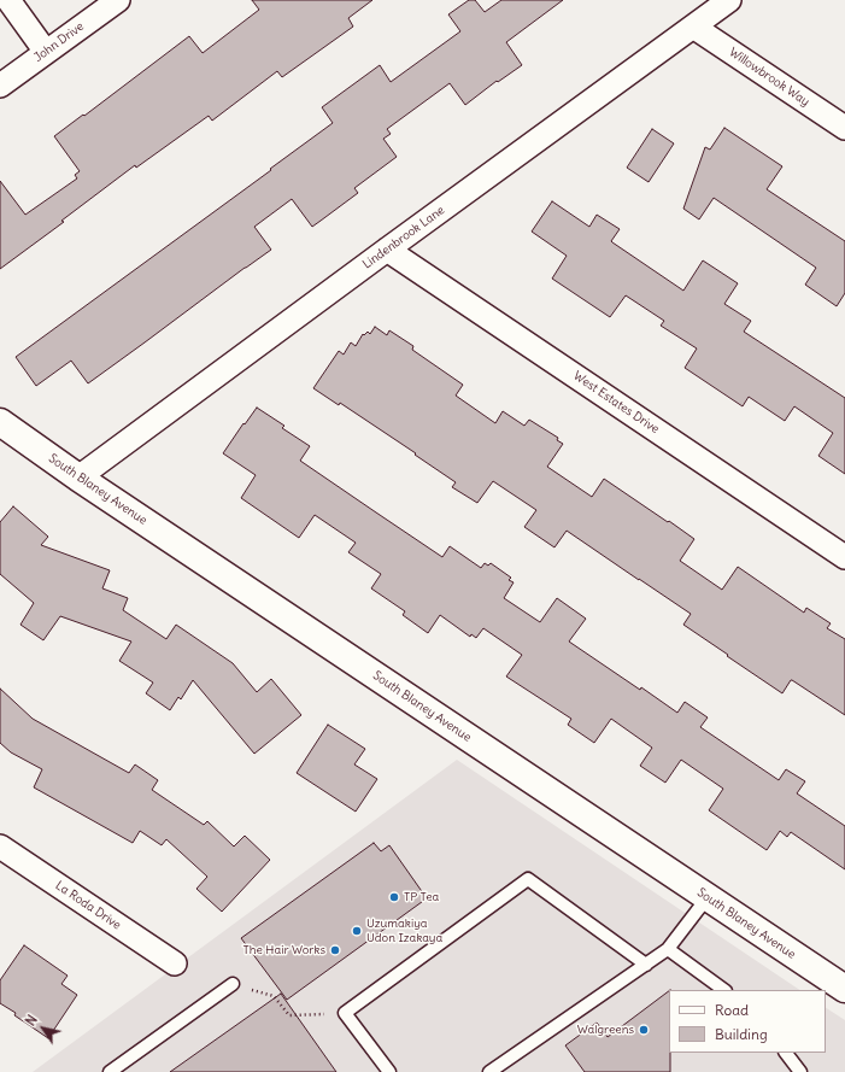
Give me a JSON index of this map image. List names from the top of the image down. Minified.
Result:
{"streets":{"street":["John Drive","Willowbrook Way","Lindenbrook Lane","West Estates Drive","South Blaney Avenue","La Roda Drive"]},"crossings":[["Willowbrook Way","Lindenbrook Lane"],["Lindenbrook Lane","West Estates Drive"],["Lindenbrook Lane","South Blaney Avenue"]],"places":["TP Tea","Uzumakiya Udon Izakaya","The Hair Works","Walgreens"],"legend":["Road","Building"],"north":"top left"}
